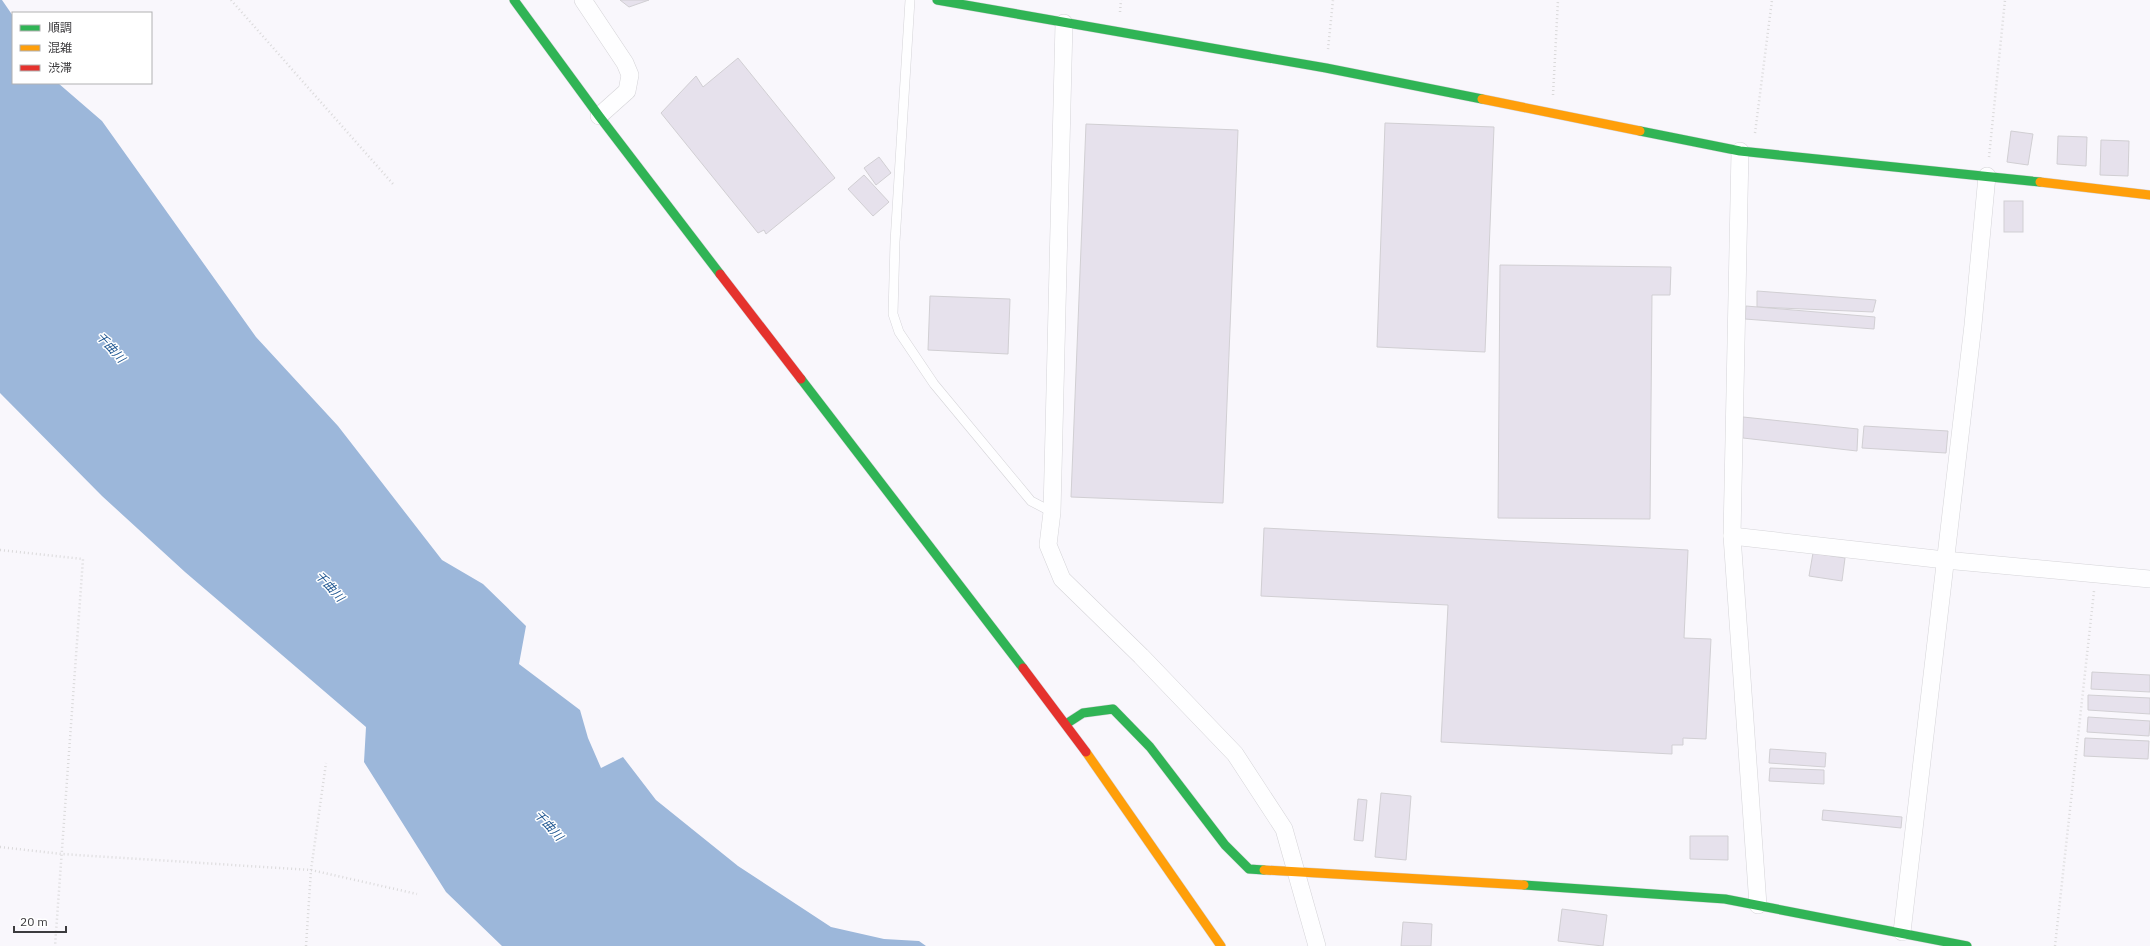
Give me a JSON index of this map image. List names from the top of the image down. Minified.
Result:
{"water":["千曲川"],"legend":["順調","混雑","渋滞"],"scale_bar":"20 m"}
